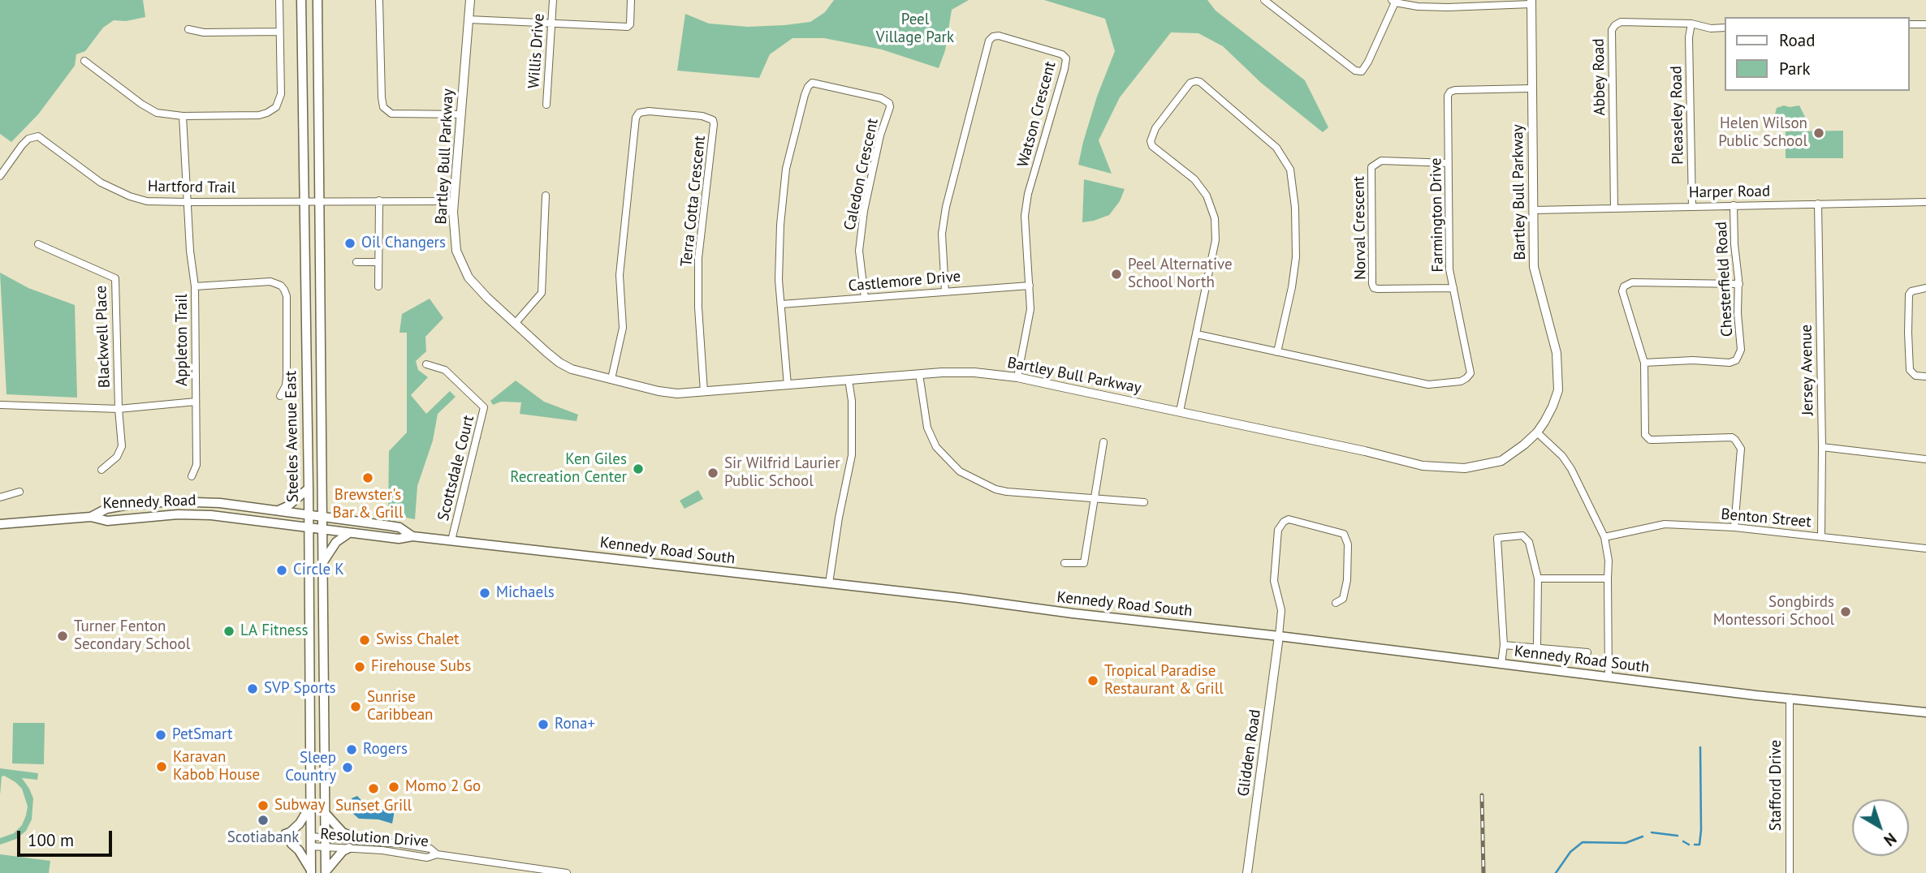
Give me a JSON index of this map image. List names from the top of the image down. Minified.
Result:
{"streets":{"main road":["Steeles Avenue East","Kennedy Road","Kennedy Road South"],"street":["Willis Drive","Abbey Road","Watson Crescent","Pleaseley Road","Bartley Bull Parkway","Caledon Crescent","Hartford Trail","Harper Road","Terra Cotta Crescent","Farmington Drive","Norval Crescent","Chesterfield Road","Castlemore Drive","Blackwell Place","Appleton Trail","Jersey Avenue","Scottsdale Court","Benton Street","Glidden Road","Stafford Drive","Resolution Drive"]},"crossings":[["Abbey Road","Pleaseley Road"],["Abbey Road","Harper Road"],["Watson Crescent","Bartley Bull Parkway"],["Watson Crescent","Castlemore Drive"],["Pleaseley Road","Harper Road"],["Bartley Bull Parkway","Caledon Crescent"],["Bartley Bull Parkway","Hartford Trail"],["Bartley Bull Parkway","Harper Road"],["Bartley Bull Parkway","Terra Cotta Crescent"],["Bartley Bull Parkway","Farmington Drive"],["Caledon Crescent","Castlemore Drive"],["Hartford Trail","Appleton Trail"],["Hartford Trail","Steeles Avenue East"],["Harper Road","Chesterfield Road"],["Harper Road","Jersey Avenue"],["Farmington Drive","Norval Crescent"],["Jersey Avenue","Benton Street"],["Steeles Avenue East","Kennedy Road"],["Steeles Avenue East","Kennedy Road South"],["Steeles Avenue East","Resolution Drive"],["Scottsdale Court","Kennedy Road South"],["Kennedy Road","Kennedy Road South"],["Kennedy Road South","Glidden Road"],["Kennedy Road South","Stafford Drive"]],"parks":["Peel Village Park"],"places":["Helen Wilson Public School","Oil Changers","Peel Alternative School North","Ken Giles Recreation Center","Sir Wilfrid Laurier Public School","Brewster's Bar & Grill","Circle K","Michaels","Songbirds Montessori School","LA Fitness","Turner Fenton Secondary School","Swiss Chalet","Firehouse Subs","Tropical Paradise Restaurant & Grill","SVP Sports","Sunrise Caribbean","Rona+","PetSmart","Rogers","Karavan Kabob House","Sleep Country","Momo 2 Go","Sunset Grill","Subway","Scotiabank"],"legend":["Road","Park"],"scale_bar":"100 m","north":"bottom right"}
